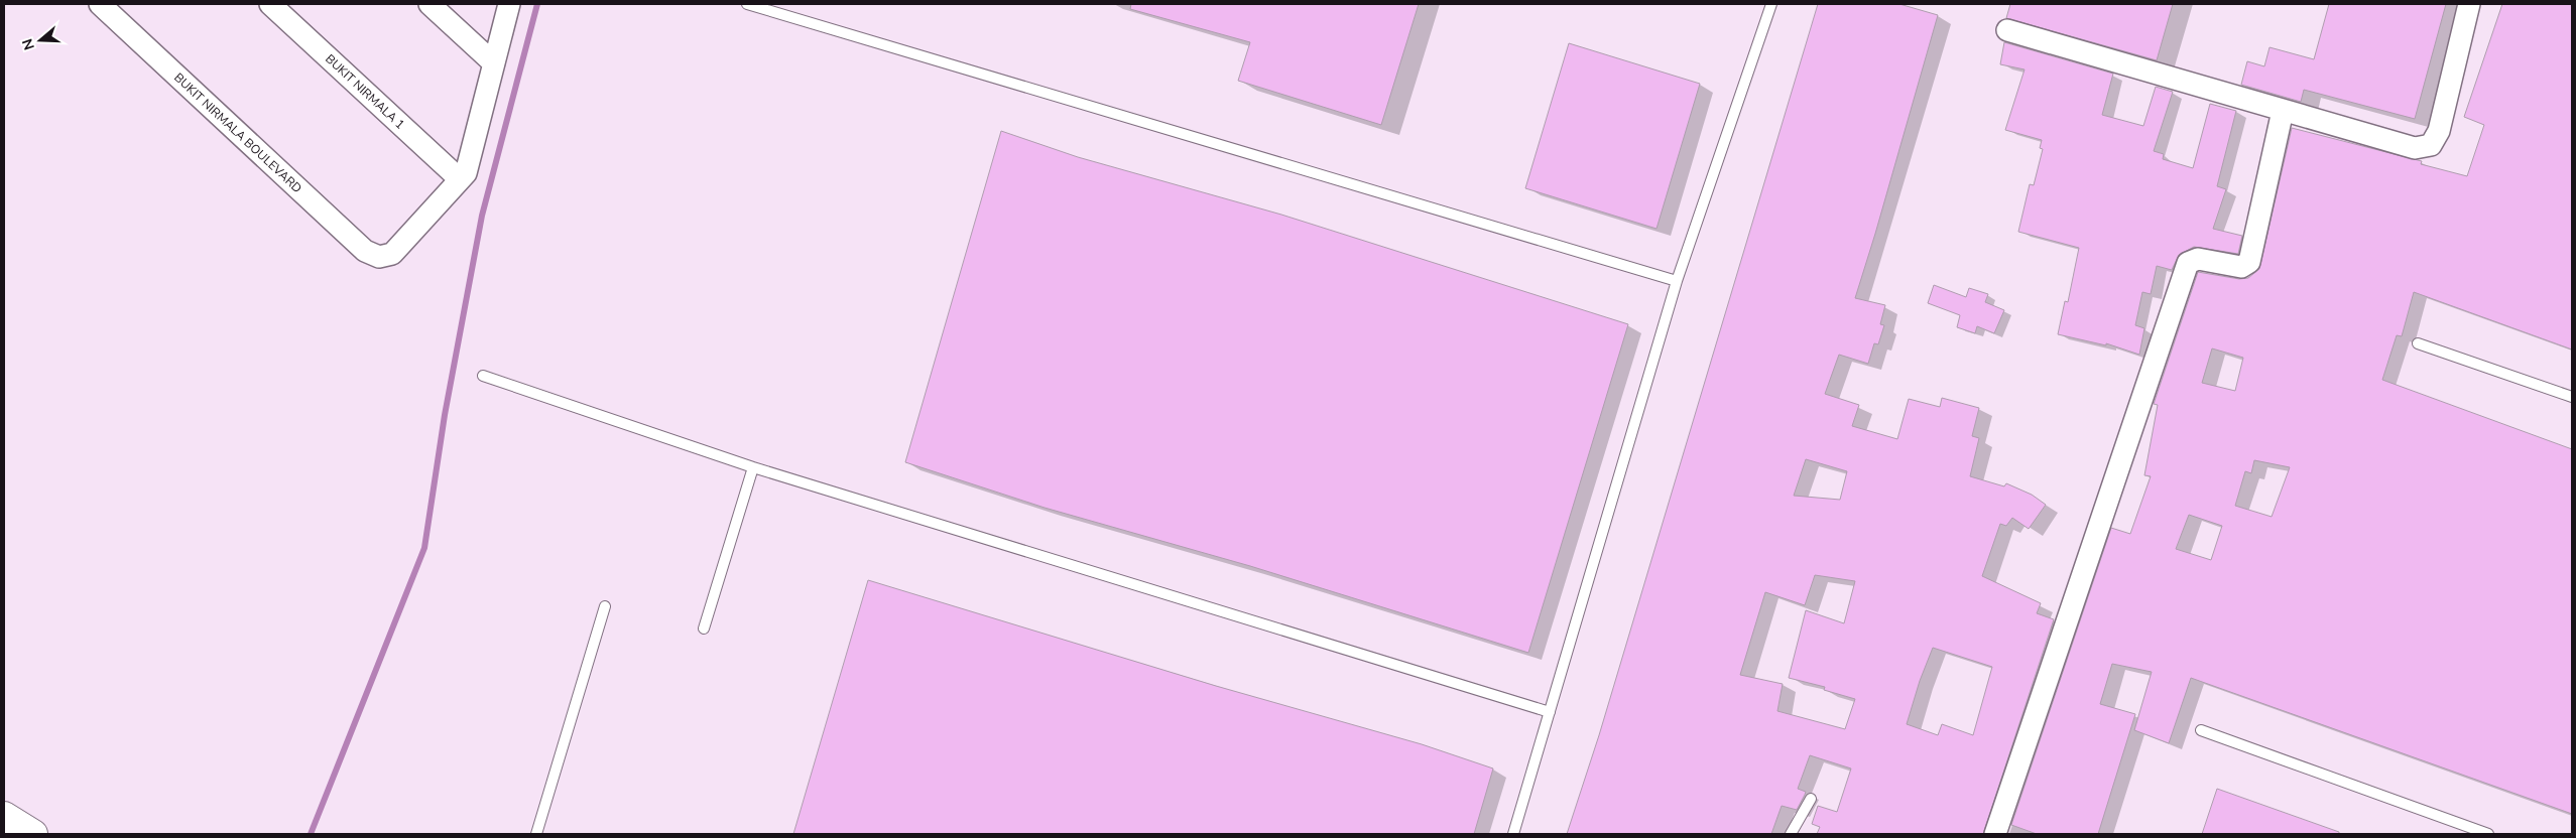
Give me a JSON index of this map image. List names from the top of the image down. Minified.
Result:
{"streets":{"street":["BUKIT NIRMALA 1","BUKIT NIRMALA BOULEVARD"]},"crossings":[["BUKIT NIRMALA 1","BUKIT NIRMALA BOULEVARD"]],"north":"left"}
